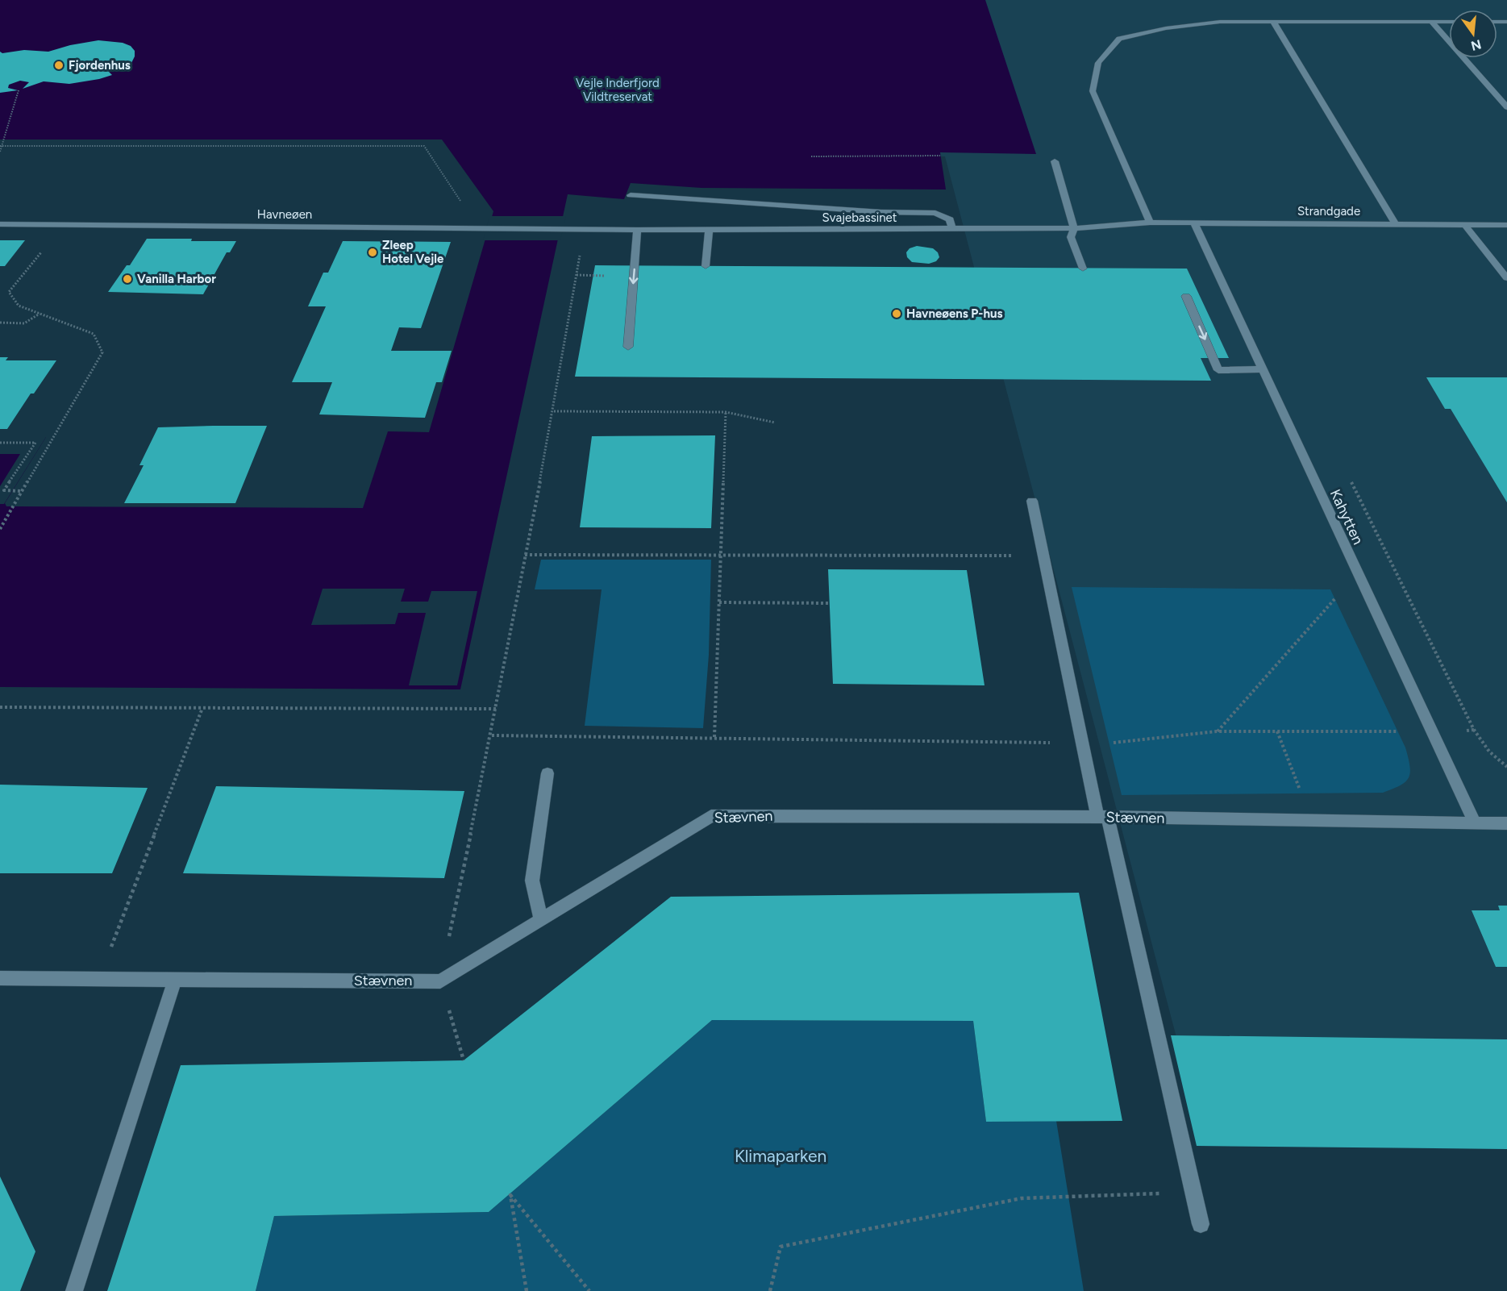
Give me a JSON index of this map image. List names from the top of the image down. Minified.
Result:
{"streets":{"street":["Strandgade","Havneøen","Svajebassinet","Kahytten","Stævnen"]},"crossings":[["Strandgade","Svajebassinet"],["Strandgade","Kahytten"],["Havneøen","Svajebassinet"],["Kahytten","Stævnen"]],"parks":["Vejle Inderfjord Vildtreservat","Klimaparken"],"places":["Fjordenhus","Zleep Hotel Vejle","Vanilla Harbor","Havneøens P-hus"],"north":"bottom"}
